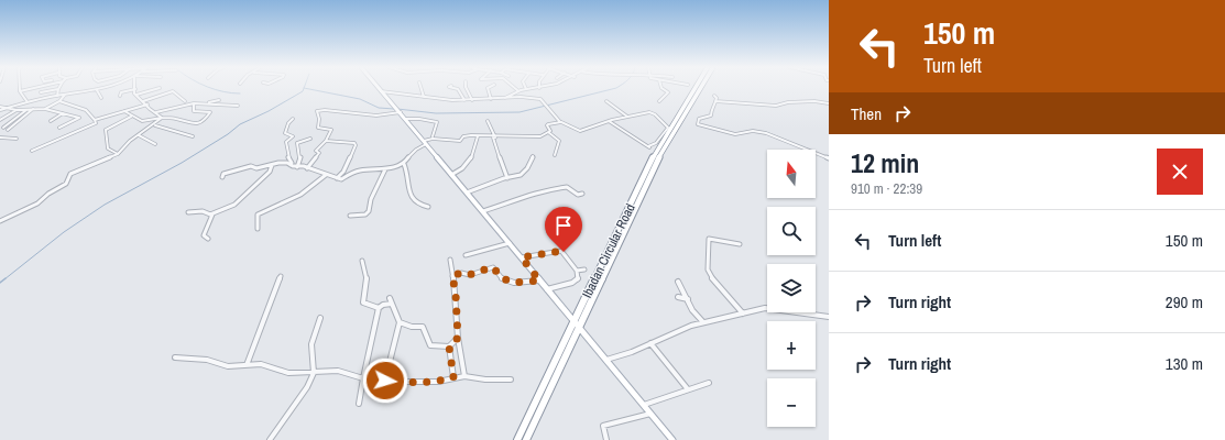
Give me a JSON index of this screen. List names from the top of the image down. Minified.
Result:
{"streets":{"highway":["Ibadan Circular Road"]},"north":"top","page":{"turn":["150 m","Turn left"],"then":"Then","heading":["12 min","910 m · 22:39"],"map_buttons":["+","−"],"list":[{"name":"Turn left","value":"150 m"},{"name":"Turn right","value":"290 m"},{"name":"Turn right","value":"130 m"}]}}
